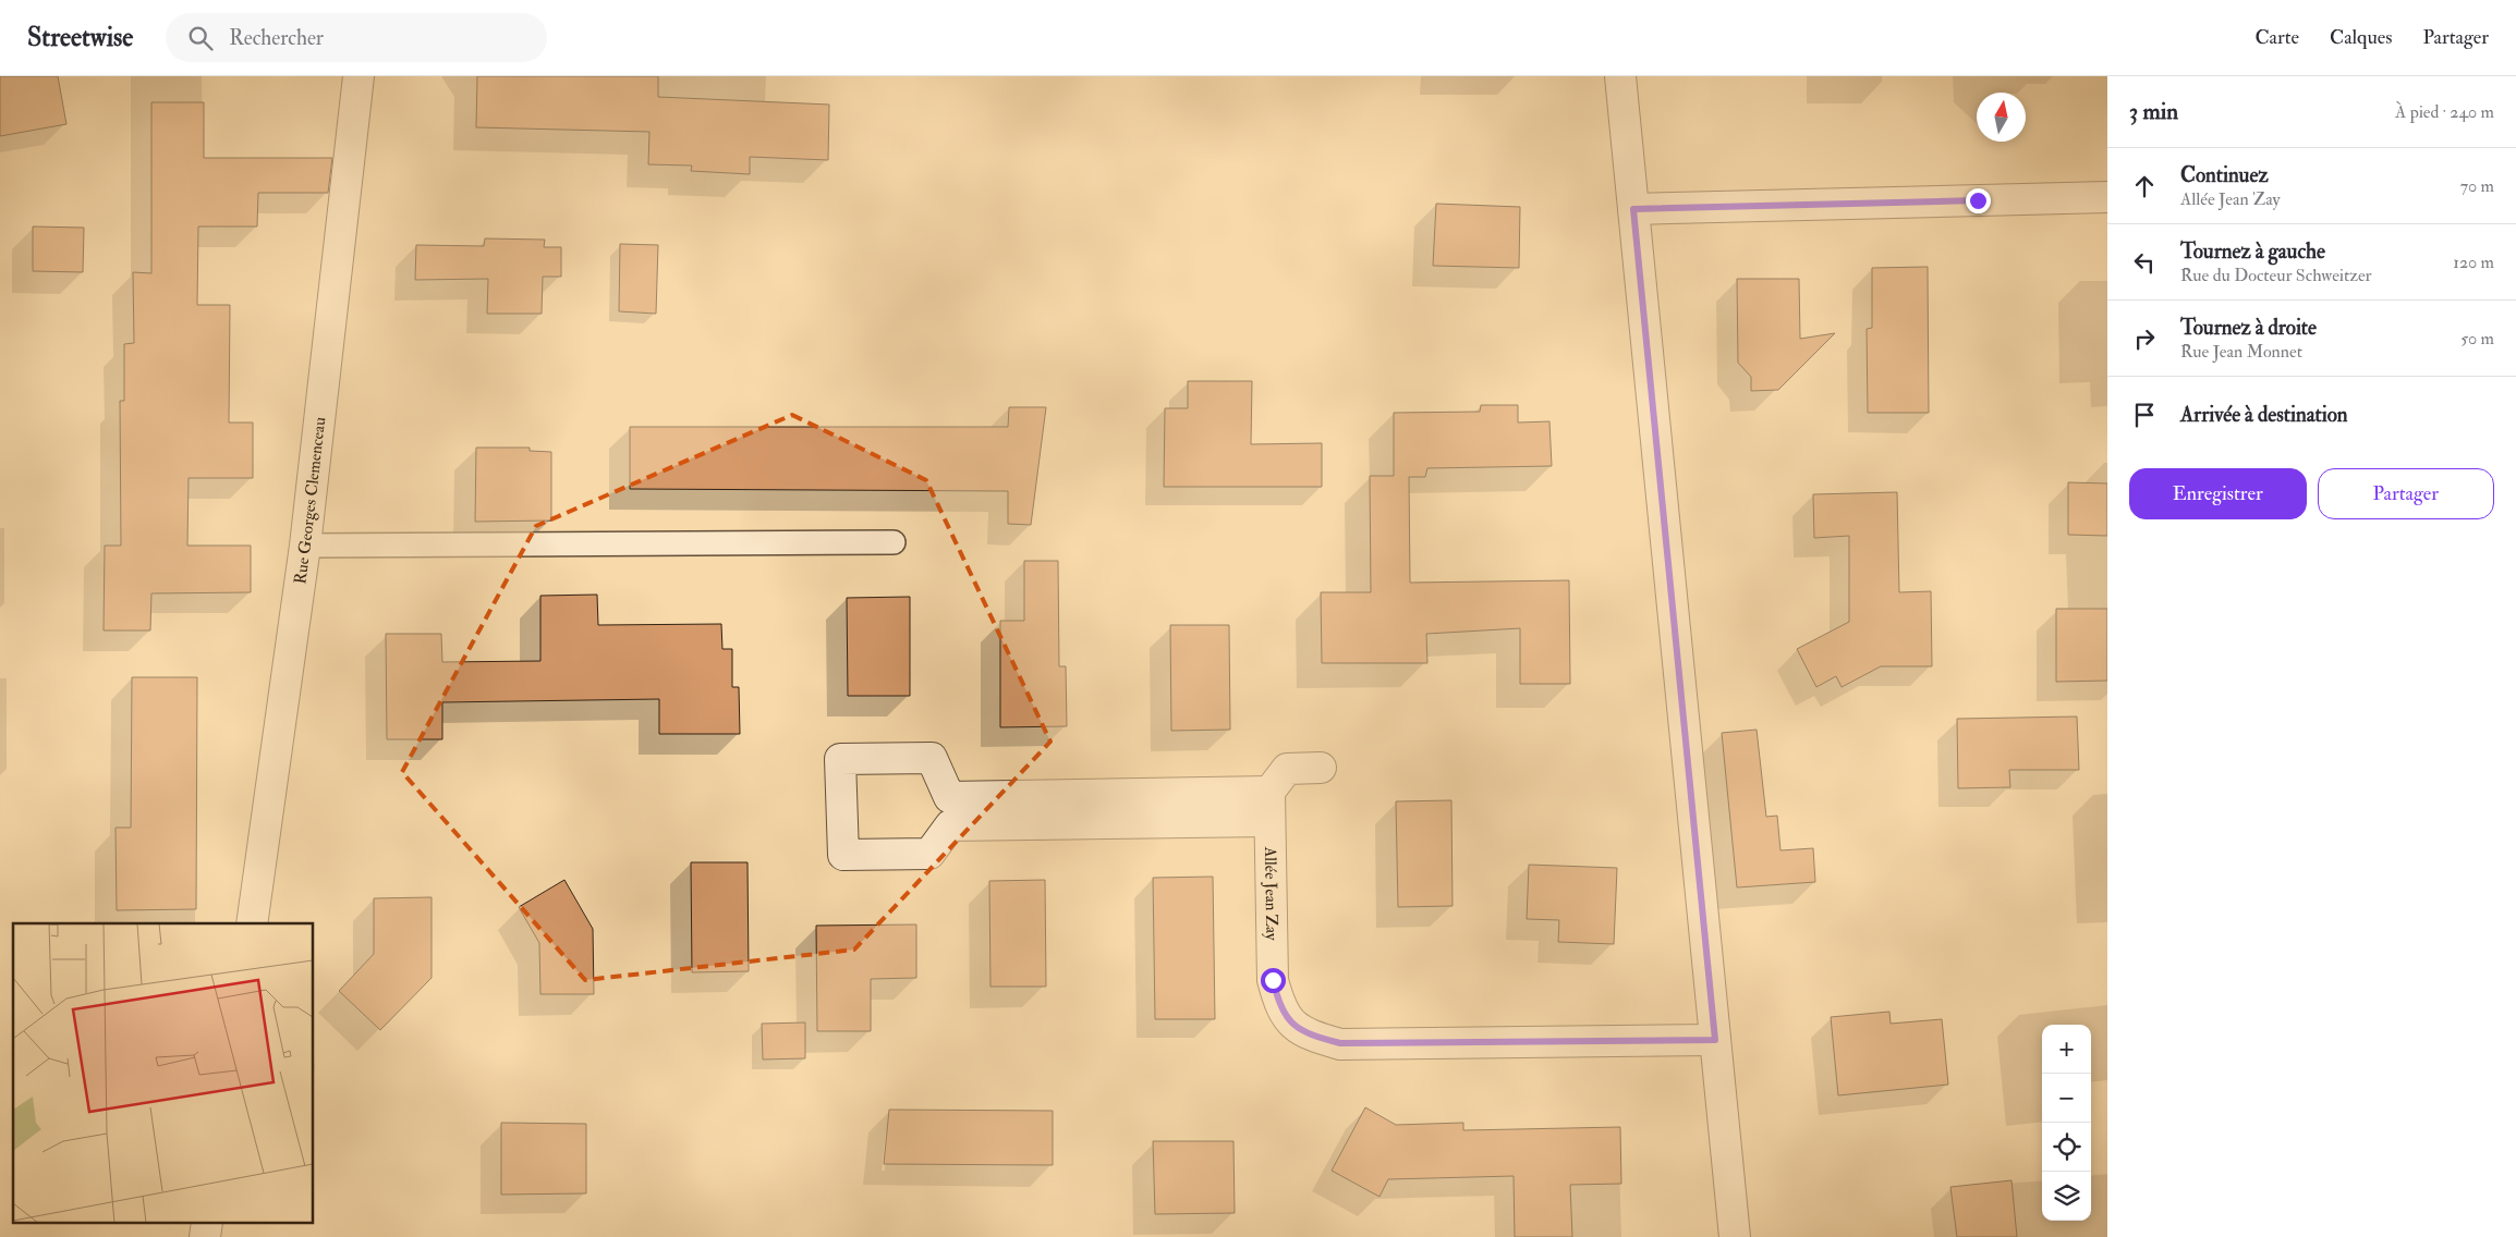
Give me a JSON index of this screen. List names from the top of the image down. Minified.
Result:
{"streets":{"street":["Rue Georges Clemenceau","Allée Jean Zay"]},"north":"top","page":{"header":"Streetwise","search":"Rechercher","nav":["Carte","Calques","Partager"],"heading":["3 min","À pied · 240 m"],"list":[["Continuez","Allée Jean Zay","70 m"],["Tournez à gauche","Rue du Docteur Schweitzer","120 m"],["Tournez à droite","Rue Jean Monnet","50 m"],"Arrivée à destination"],"buttons":["Enregistrer","Partager"],"map_buttons":["+","−"]}}
